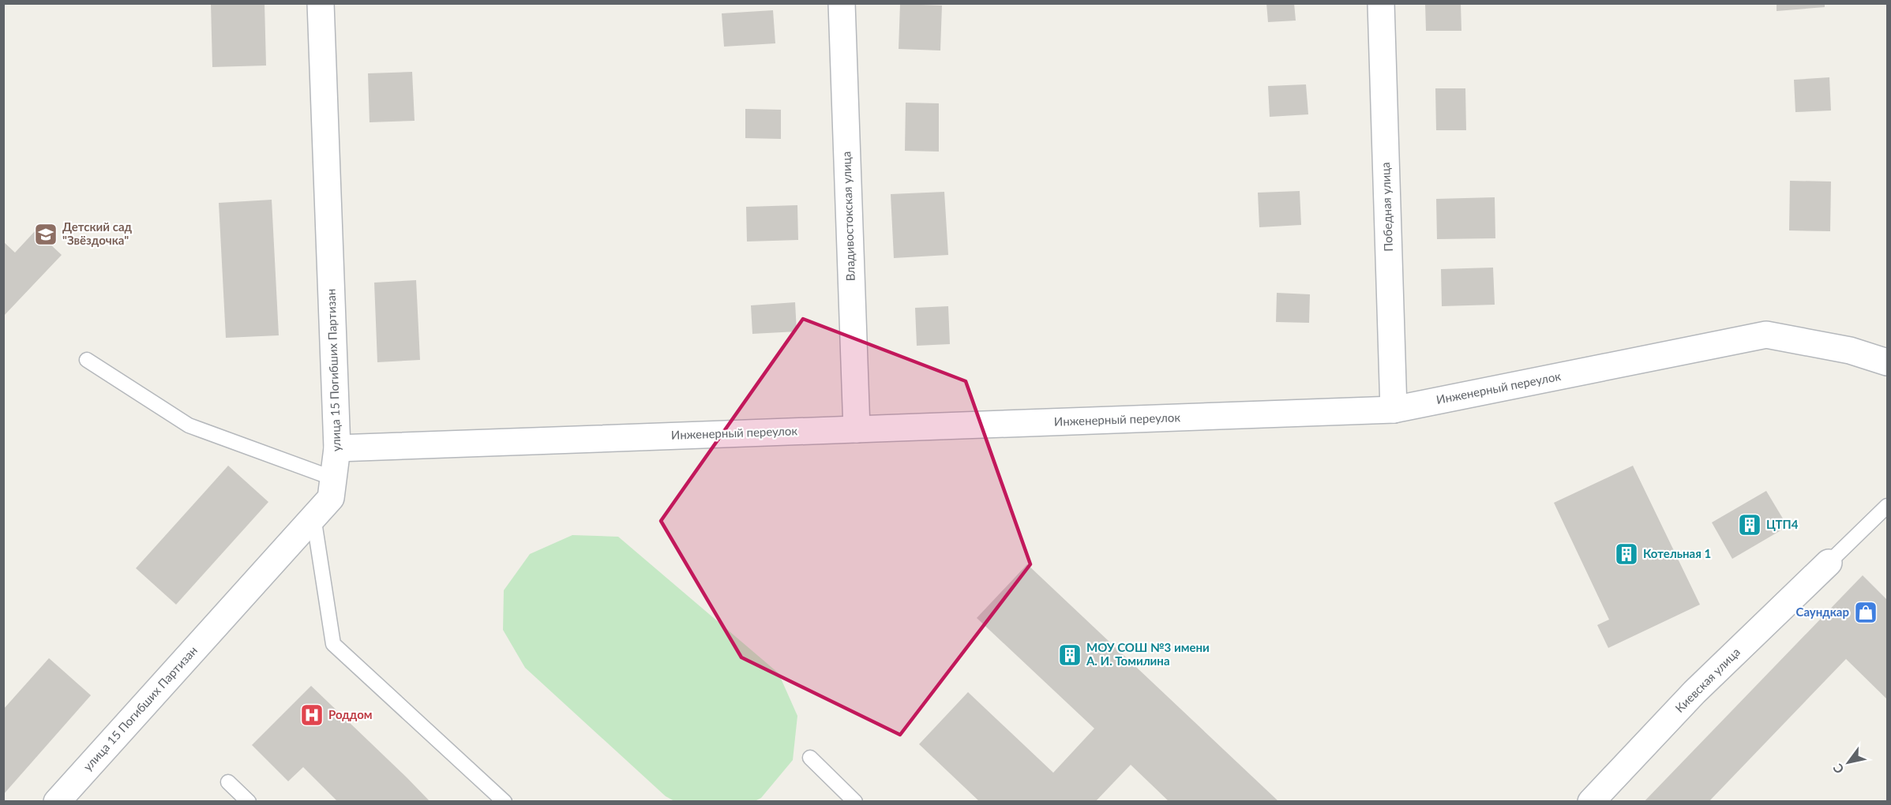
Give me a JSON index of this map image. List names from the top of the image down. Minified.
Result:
{"streets":{"street":["Победная улица","Владивостокская улица","улица 15 Погибших Партизан","Инженерный переулок","Киевская улица"]},"crossings":[["Победная улица","Инженерный переулок"],["Владивостокская улица","Инженерный переулок"],["улица 15 Погибших Партизан","Инженерный переулок"]],"places":{"school or university":["Детский сад \"Звёздочка\""],"building":["ЦТП4","Котельная 1","МОУ СОШ №3 имени А. И. Томилина"],"shop":["Саундкар"],"hospital":["Роддом"]},"north":"bottom left"}
